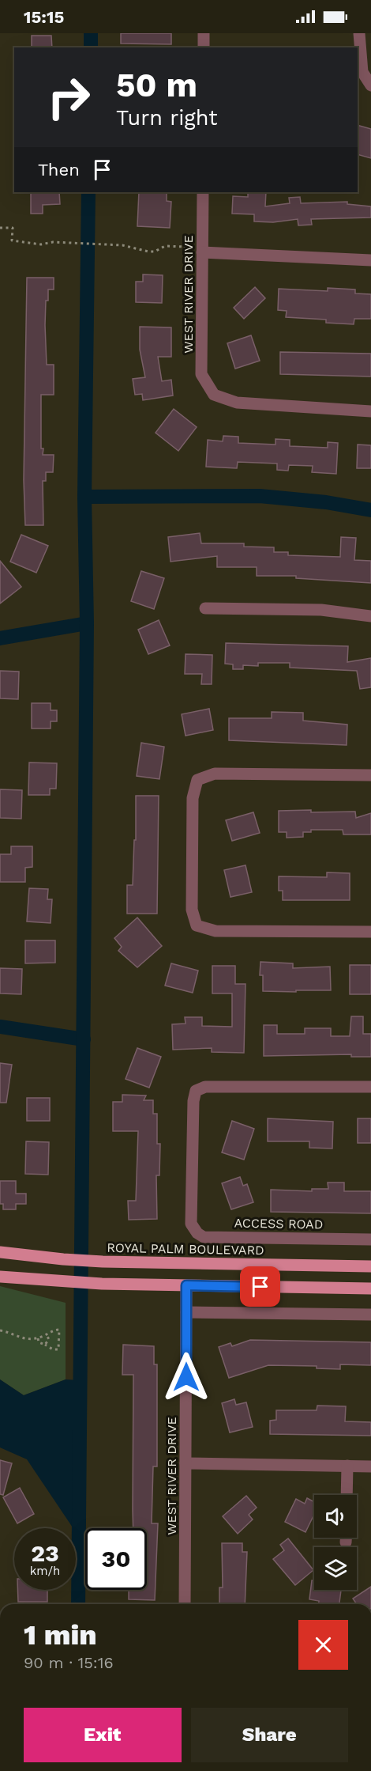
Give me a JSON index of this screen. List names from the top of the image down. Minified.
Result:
{"streets":{"main road":["ROYAL PALM BOULEVARD"],"street":["WEST RIVER DRIVE","ACCESS ROAD"]},"page":{"status":"15:15","turn":["50 m","Turn right"],"then":"Then","speed":"23 km/h","limit":"30","heading":["1 min","90 m · 15:16"],"buttons":["Exit","Share"]}}
